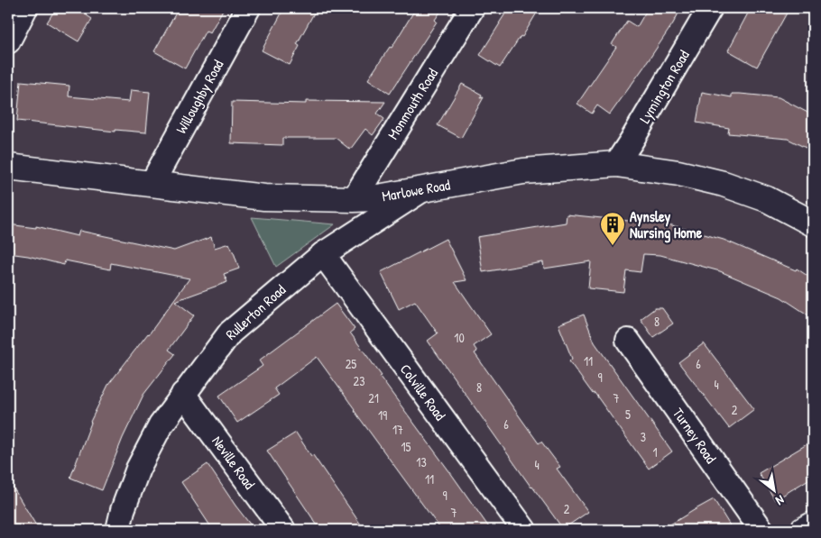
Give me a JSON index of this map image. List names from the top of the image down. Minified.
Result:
{"streets":{"street":["Lymington Road","Willoughby Road","Monmouth Road","Marlowe Road","Rullerton Road","Colville Road","Turney Road","Neville Road"]},"crossings":[["Lymington Road","Marlowe Road"],["Willoughby Road","Marlowe Road"],["Monmouth Road","Marlowe Road"],["Marlowe Road","Rullerton Road"],["Rullerton Road","Colville Road"],["Rullerton Road","Neville Road"]],"places":{"building":["Aynsley Nursing Home"]},"house_numbers":["8","10","11","25","6","9","23","4","8","21","7","2","5","19","6","17","3","15","1","13","4","11","9","2","7"],"north":"bottom right"}
